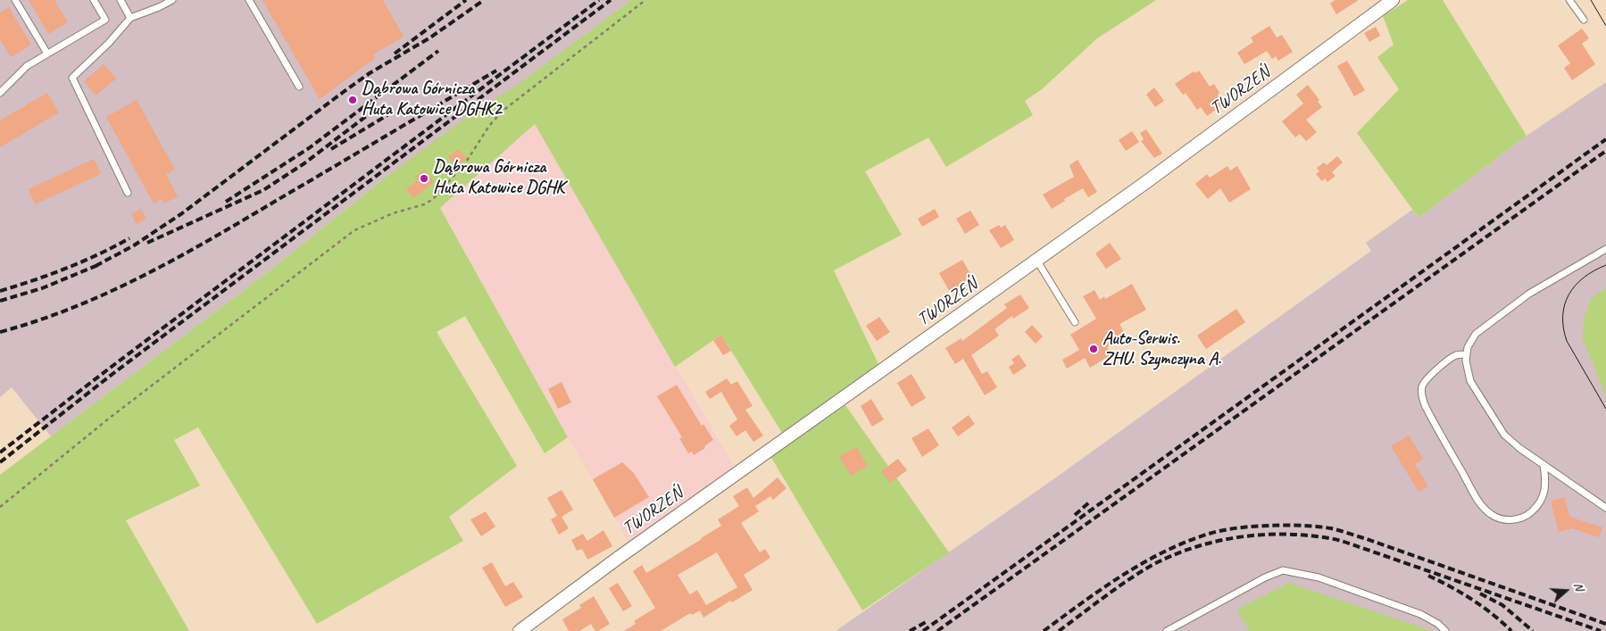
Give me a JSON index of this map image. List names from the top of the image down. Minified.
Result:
{"streets":{"street":["TWORZEŃ"]},"places":["Dąbrowa Górnicza Huta Katowice DGHK2","Dąbrowa Górnicza Huta Katowice DGHK","Auto-Serwis. ZHU. Szymczyna A."],"north":"right"}
